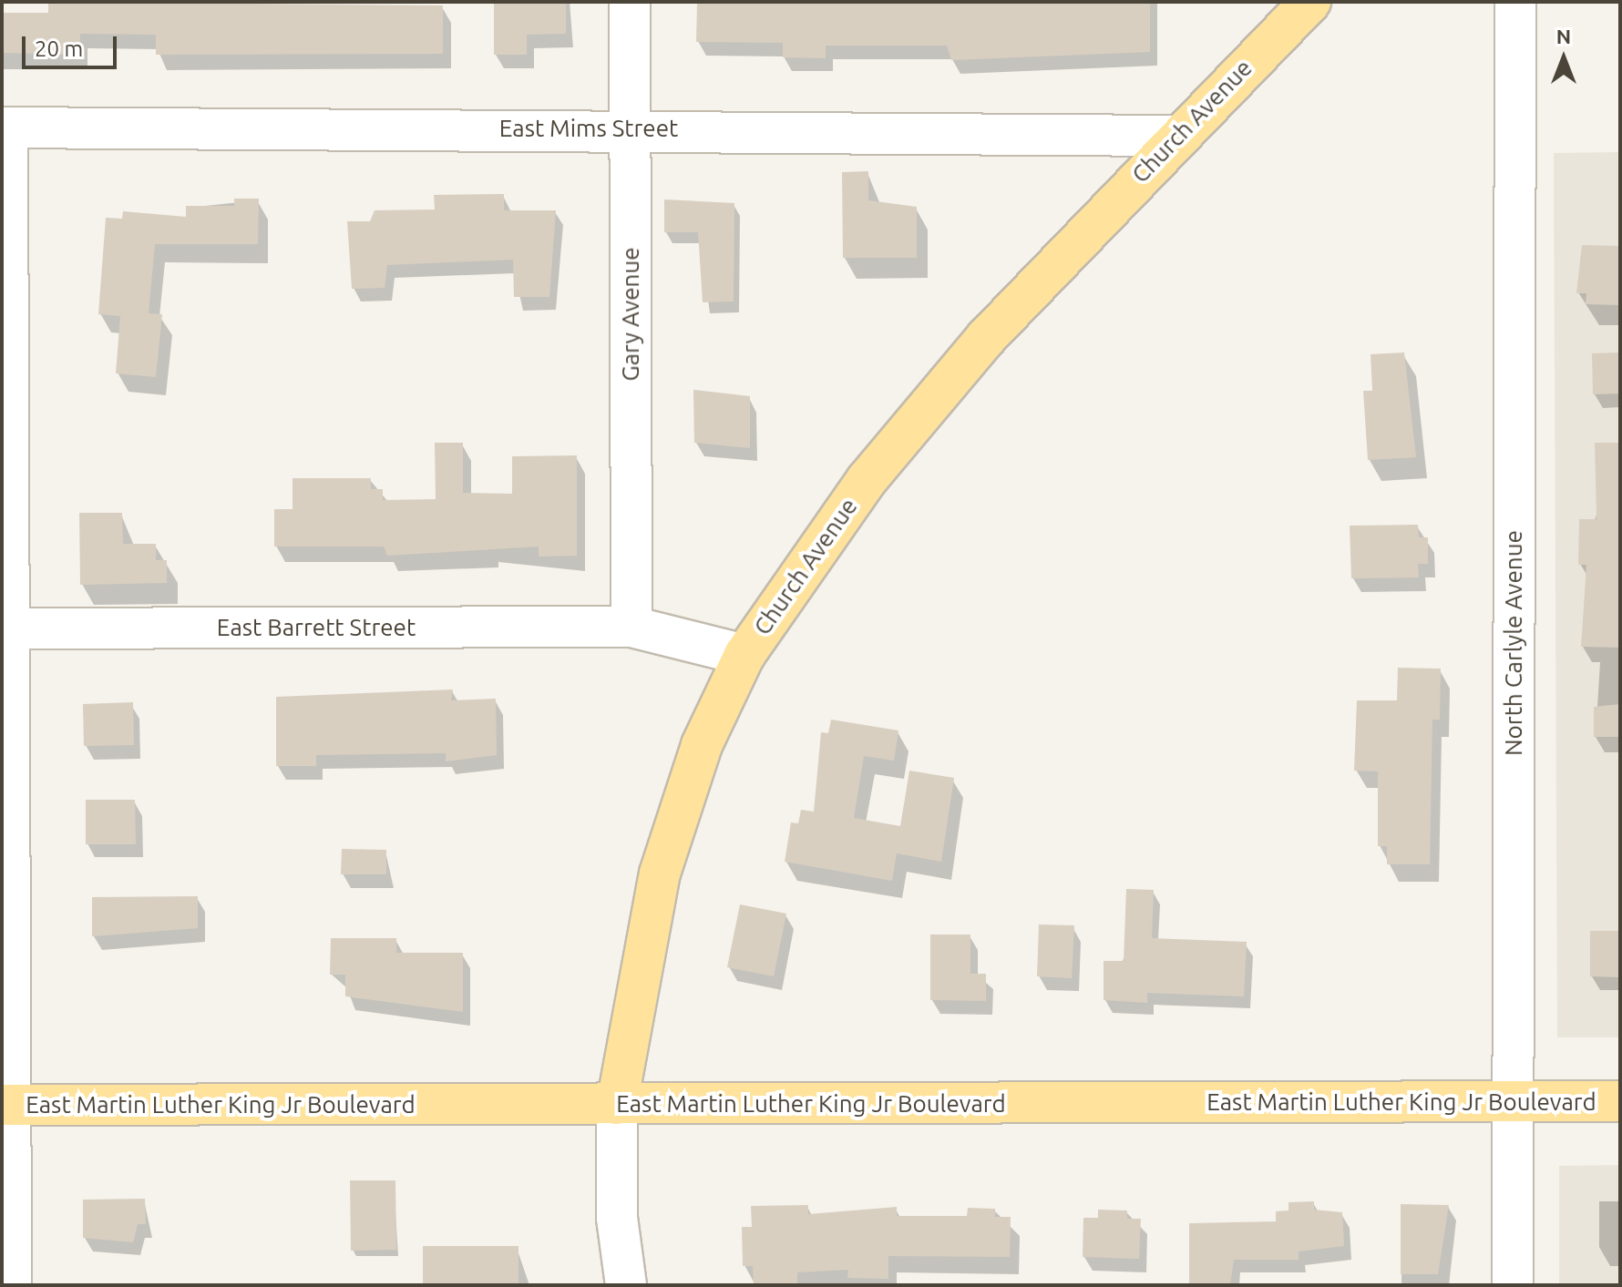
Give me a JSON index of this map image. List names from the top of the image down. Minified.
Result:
{"streets":{"main road":["Church Avenue","East Martin Luther King Jr Boulevard"],"street":["East Mims Street","Gary Avenue","East Barrett Street","North Carlyle Avenue"]},"crossings":[["Church Avenue","East Mims Street"],["Church Avenue","East Barrett Street"],["Church Avenue","East Martin Luther King Jr Boulevard"],["East Mims Street","Gary Avenue"],["Gary Avenue","East Barrett Street"],["North Carlyle Avenue","East Martin Luther King Jr Boulevard"]],"scale_bar":"20 m","north":"top"}
